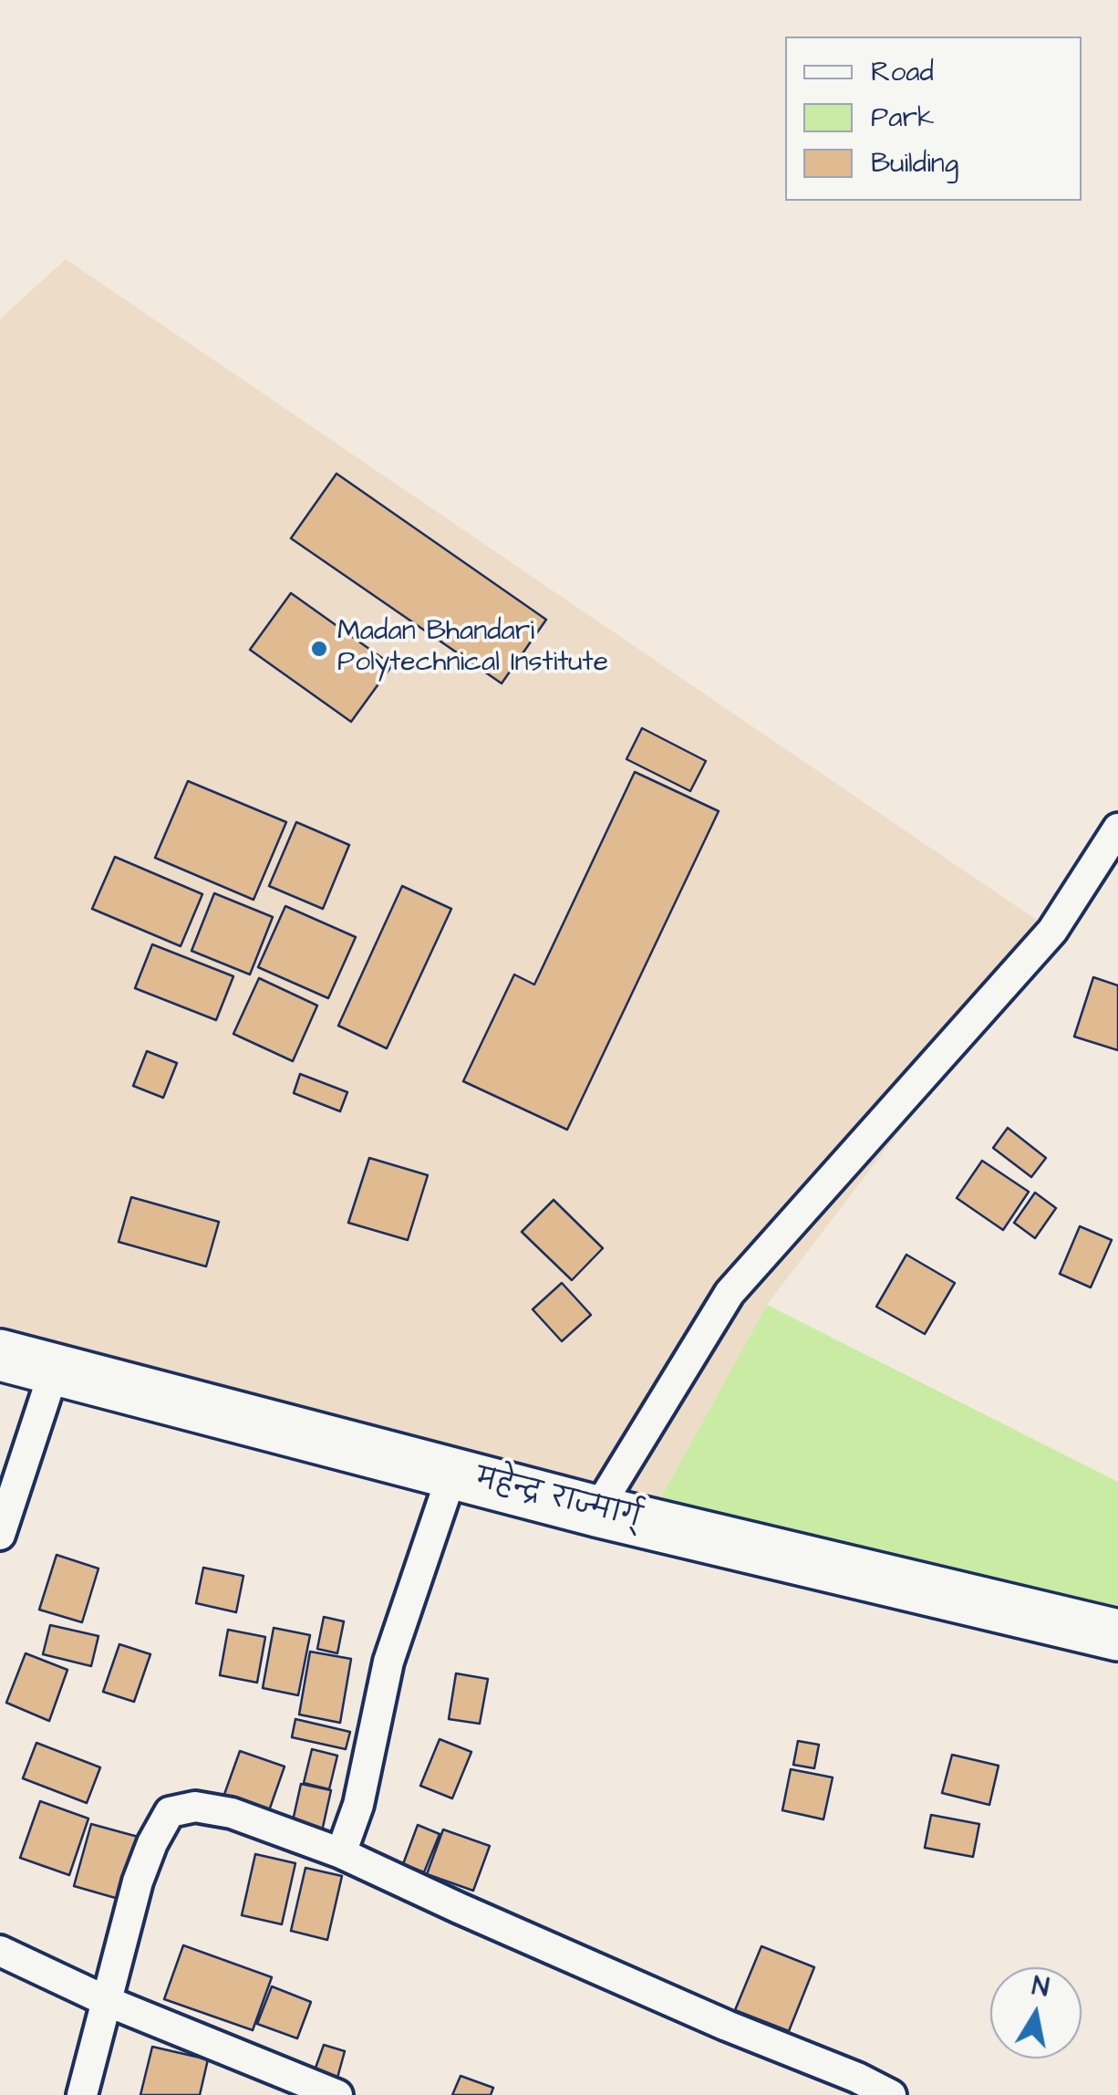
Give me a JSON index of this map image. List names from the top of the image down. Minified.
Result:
{"streets":{"highway":["महेन्द्र राज्मार्ग्"]},"places":["Madan Bhandari Polytechnical Institute"],"legend":["Road","Park","Building"],"north":"top"}
